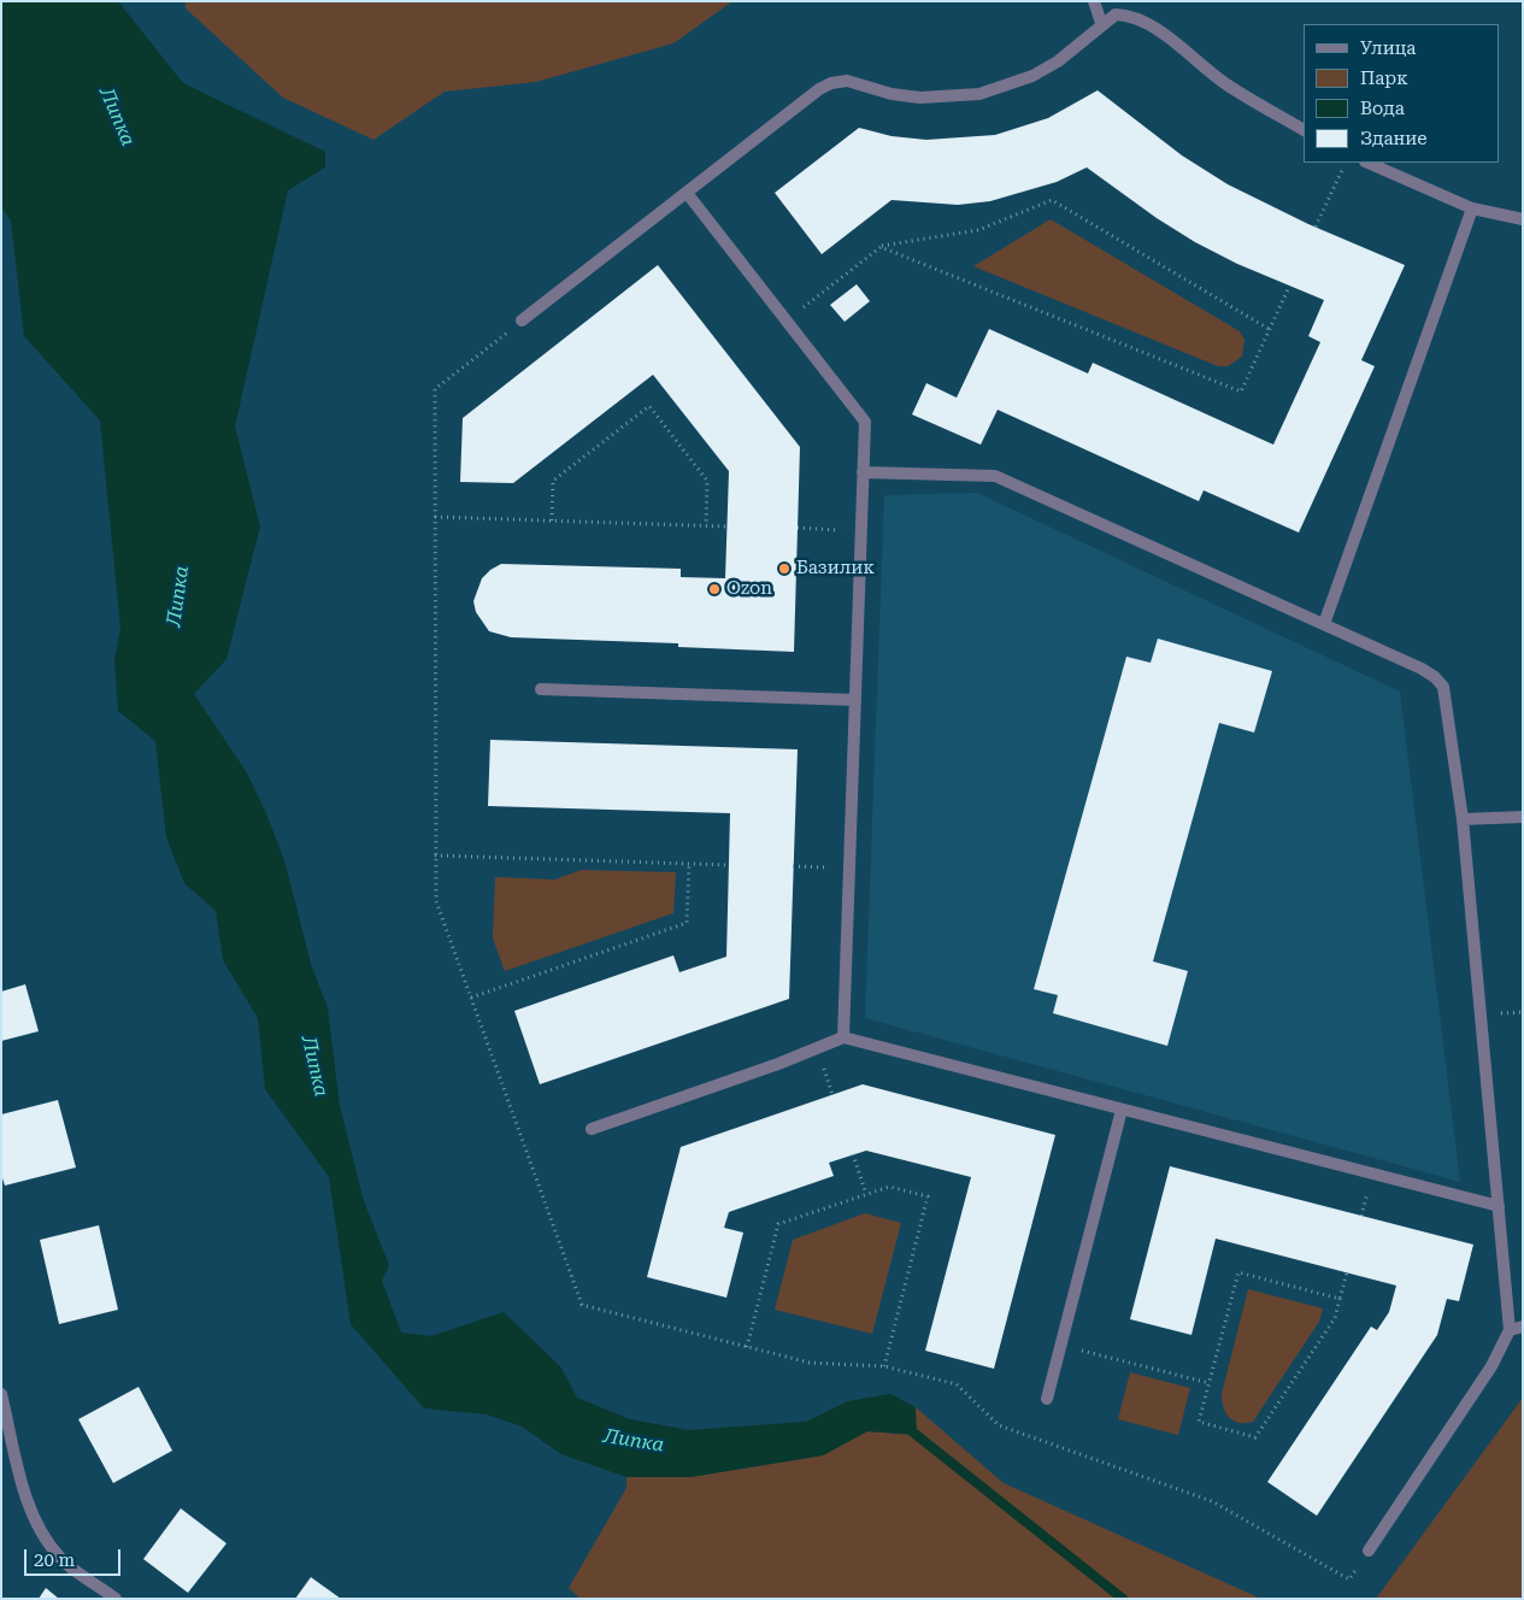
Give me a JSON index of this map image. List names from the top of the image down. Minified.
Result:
{"water":["Липка"],"places":["Базилик","Ozon"],"legend":["Улица","Парк","Вода","Здание"],"scale_bar":"20 m"}
